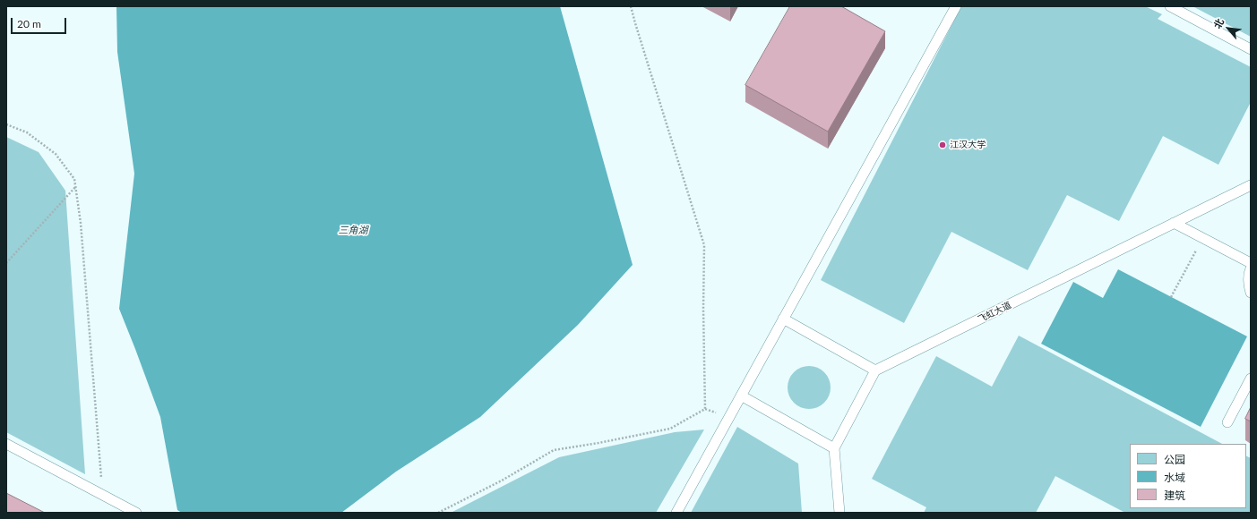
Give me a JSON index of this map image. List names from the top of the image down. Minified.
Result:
{"streets":{"lane":["飞虹大道"]},"water":["三角湖"],"places":["江汉大学"],"legend":["公园","水域","建筑"],"scale_bar":"20 m","north":"top left"}
